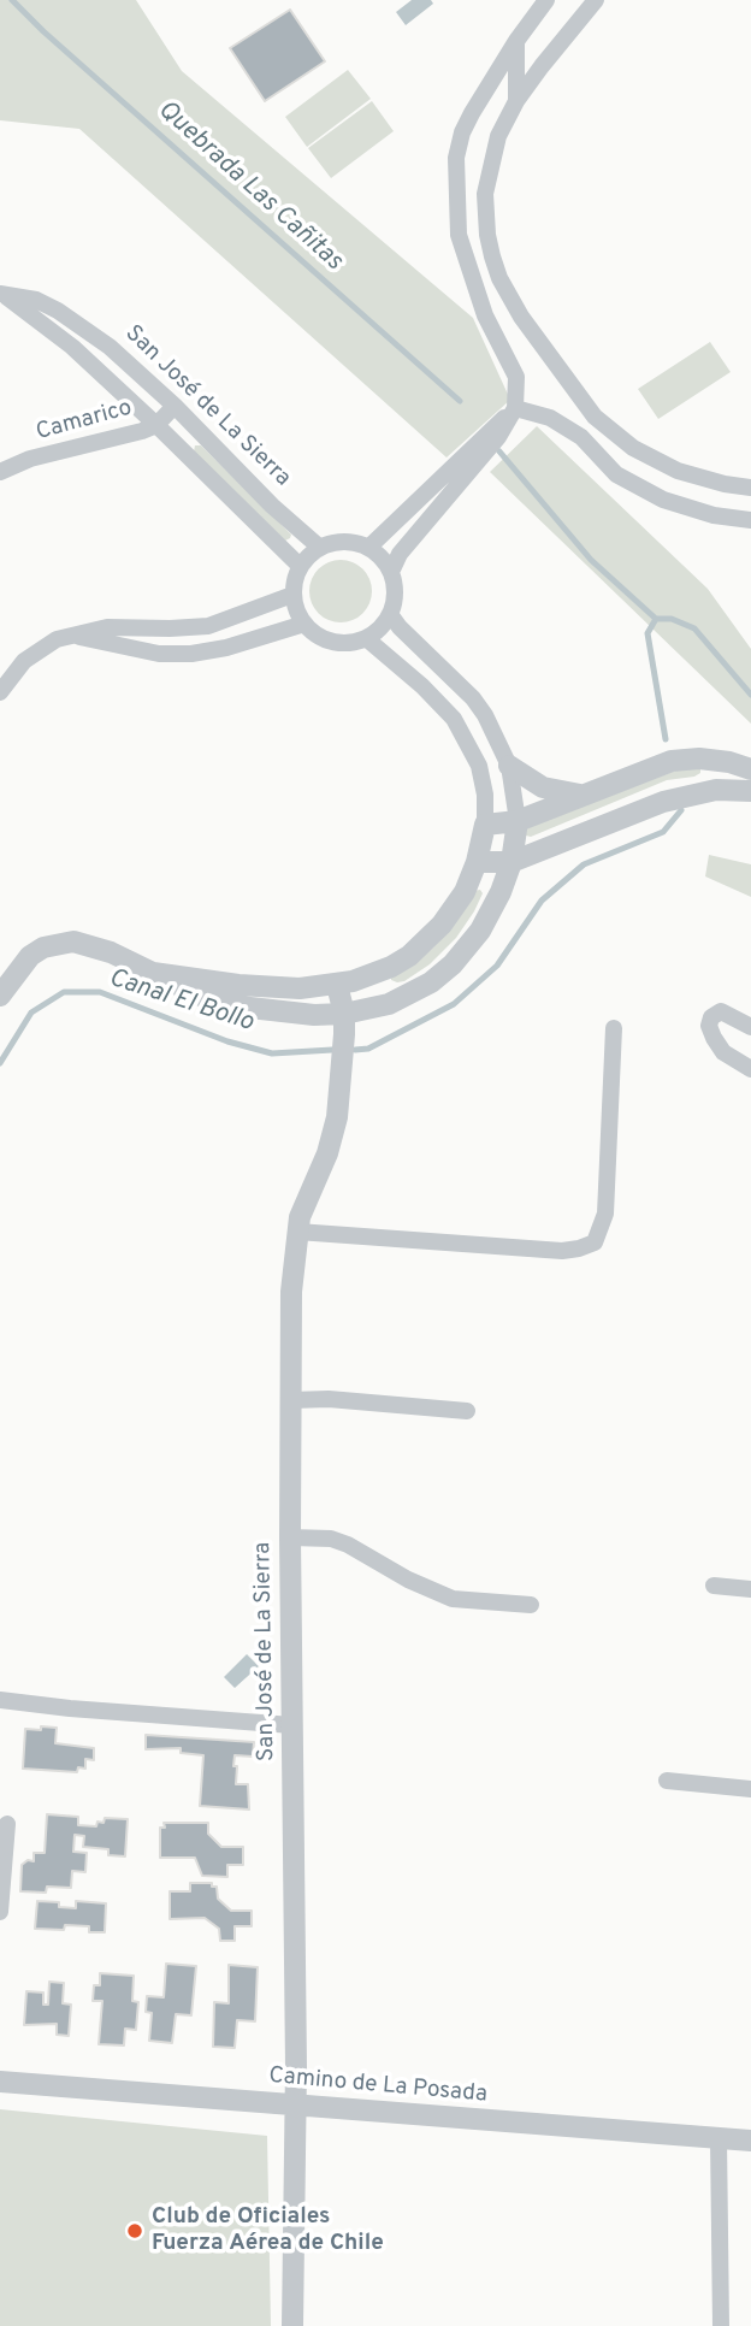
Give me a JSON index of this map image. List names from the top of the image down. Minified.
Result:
{"streets":{"street":["San José de La Sierra","Camarico","Camino de La Posada"]},"crossings":[["San José de La Sierra","Camarico"],["San José de La Sierra","Camino de La Posada"]],"water":["Quebrada Las Cañitas","Canal El Bollo"],"places":["Club de Oficiales Fuerza Aérea de Chile"]}
